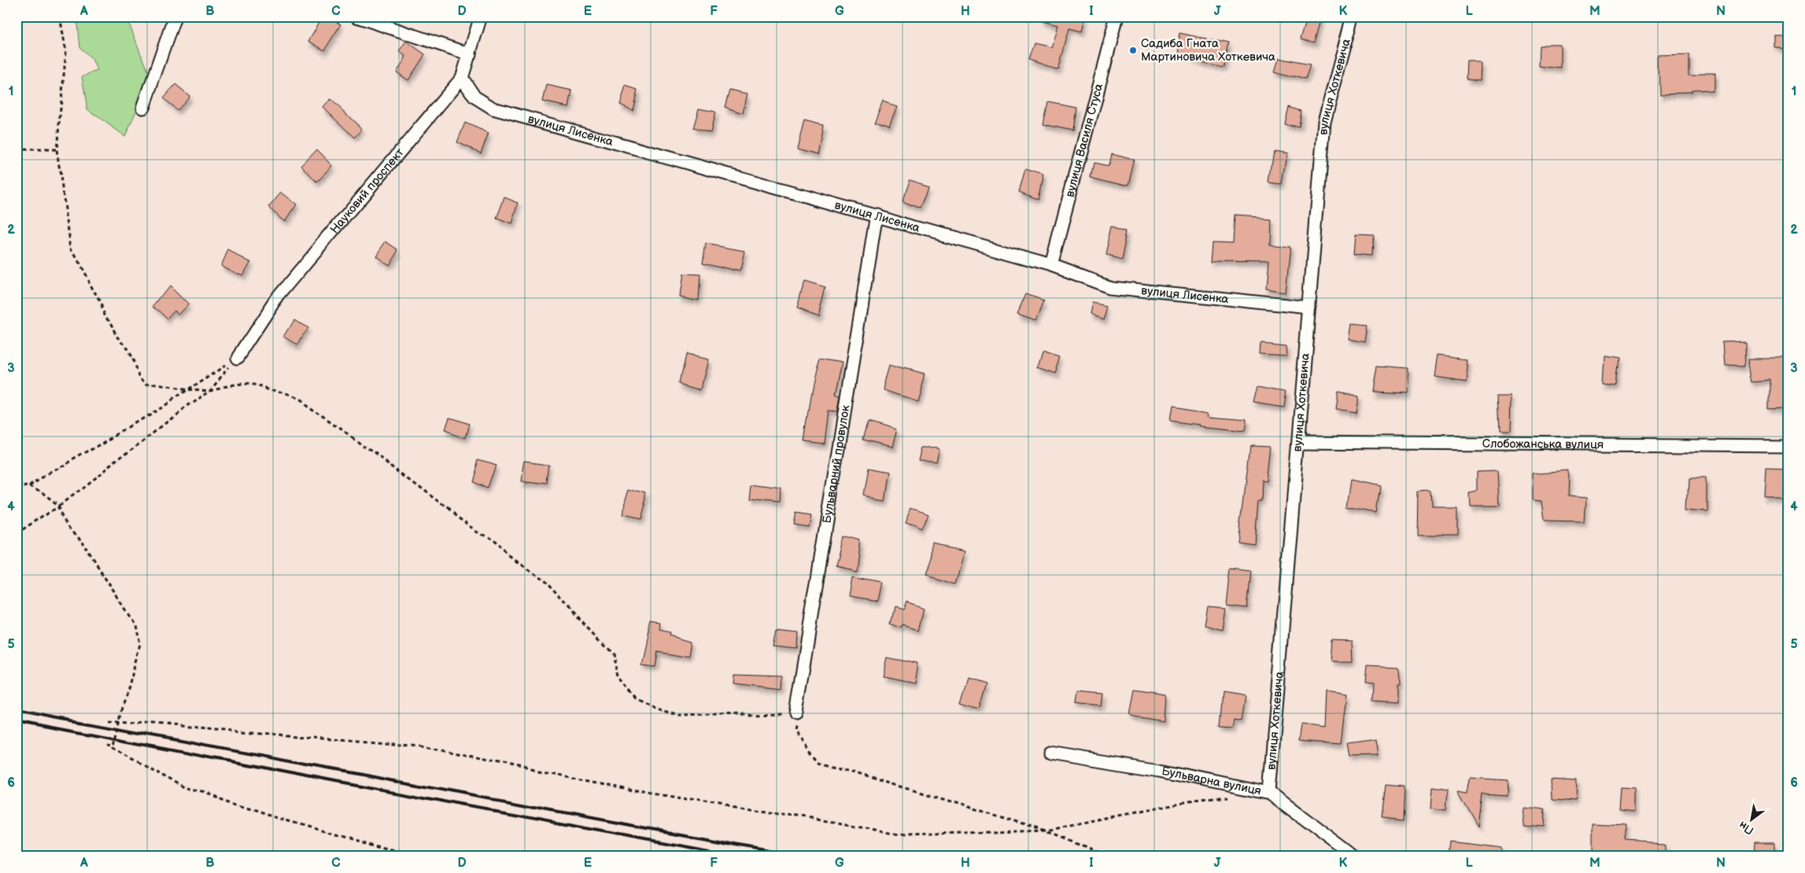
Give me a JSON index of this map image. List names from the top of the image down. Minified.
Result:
{"streets":{"street":["вулиця Хоткевича","вулиця Лисенка","вулиця Василя Стуса","Науковий проспект","Слобожанська вулиця","Бульварний провулок","Бульварна вулиця"]},"crossings":[["вулиця Хоткевича","вулиця Лисенка"],["вулиця Хоткевича","Слобожанська вулиця"],["вулиця Хоткевича","Бульварна вулиця"],["вулиця Лисенка","вулиця Василя Стуса"],["вулиця Лисенка","Науковий проспект"],["вулиця Лисенка","Бульварний провулок"]],"places":["Садиба Гната Мартиновича Хоткевича"],"north":"bottom left","grid":{"columns":["A","B","C","D","E","F","G","H","I","J","K","L","M","N"],"rows":["1","2","3","4","5","6"]}}
